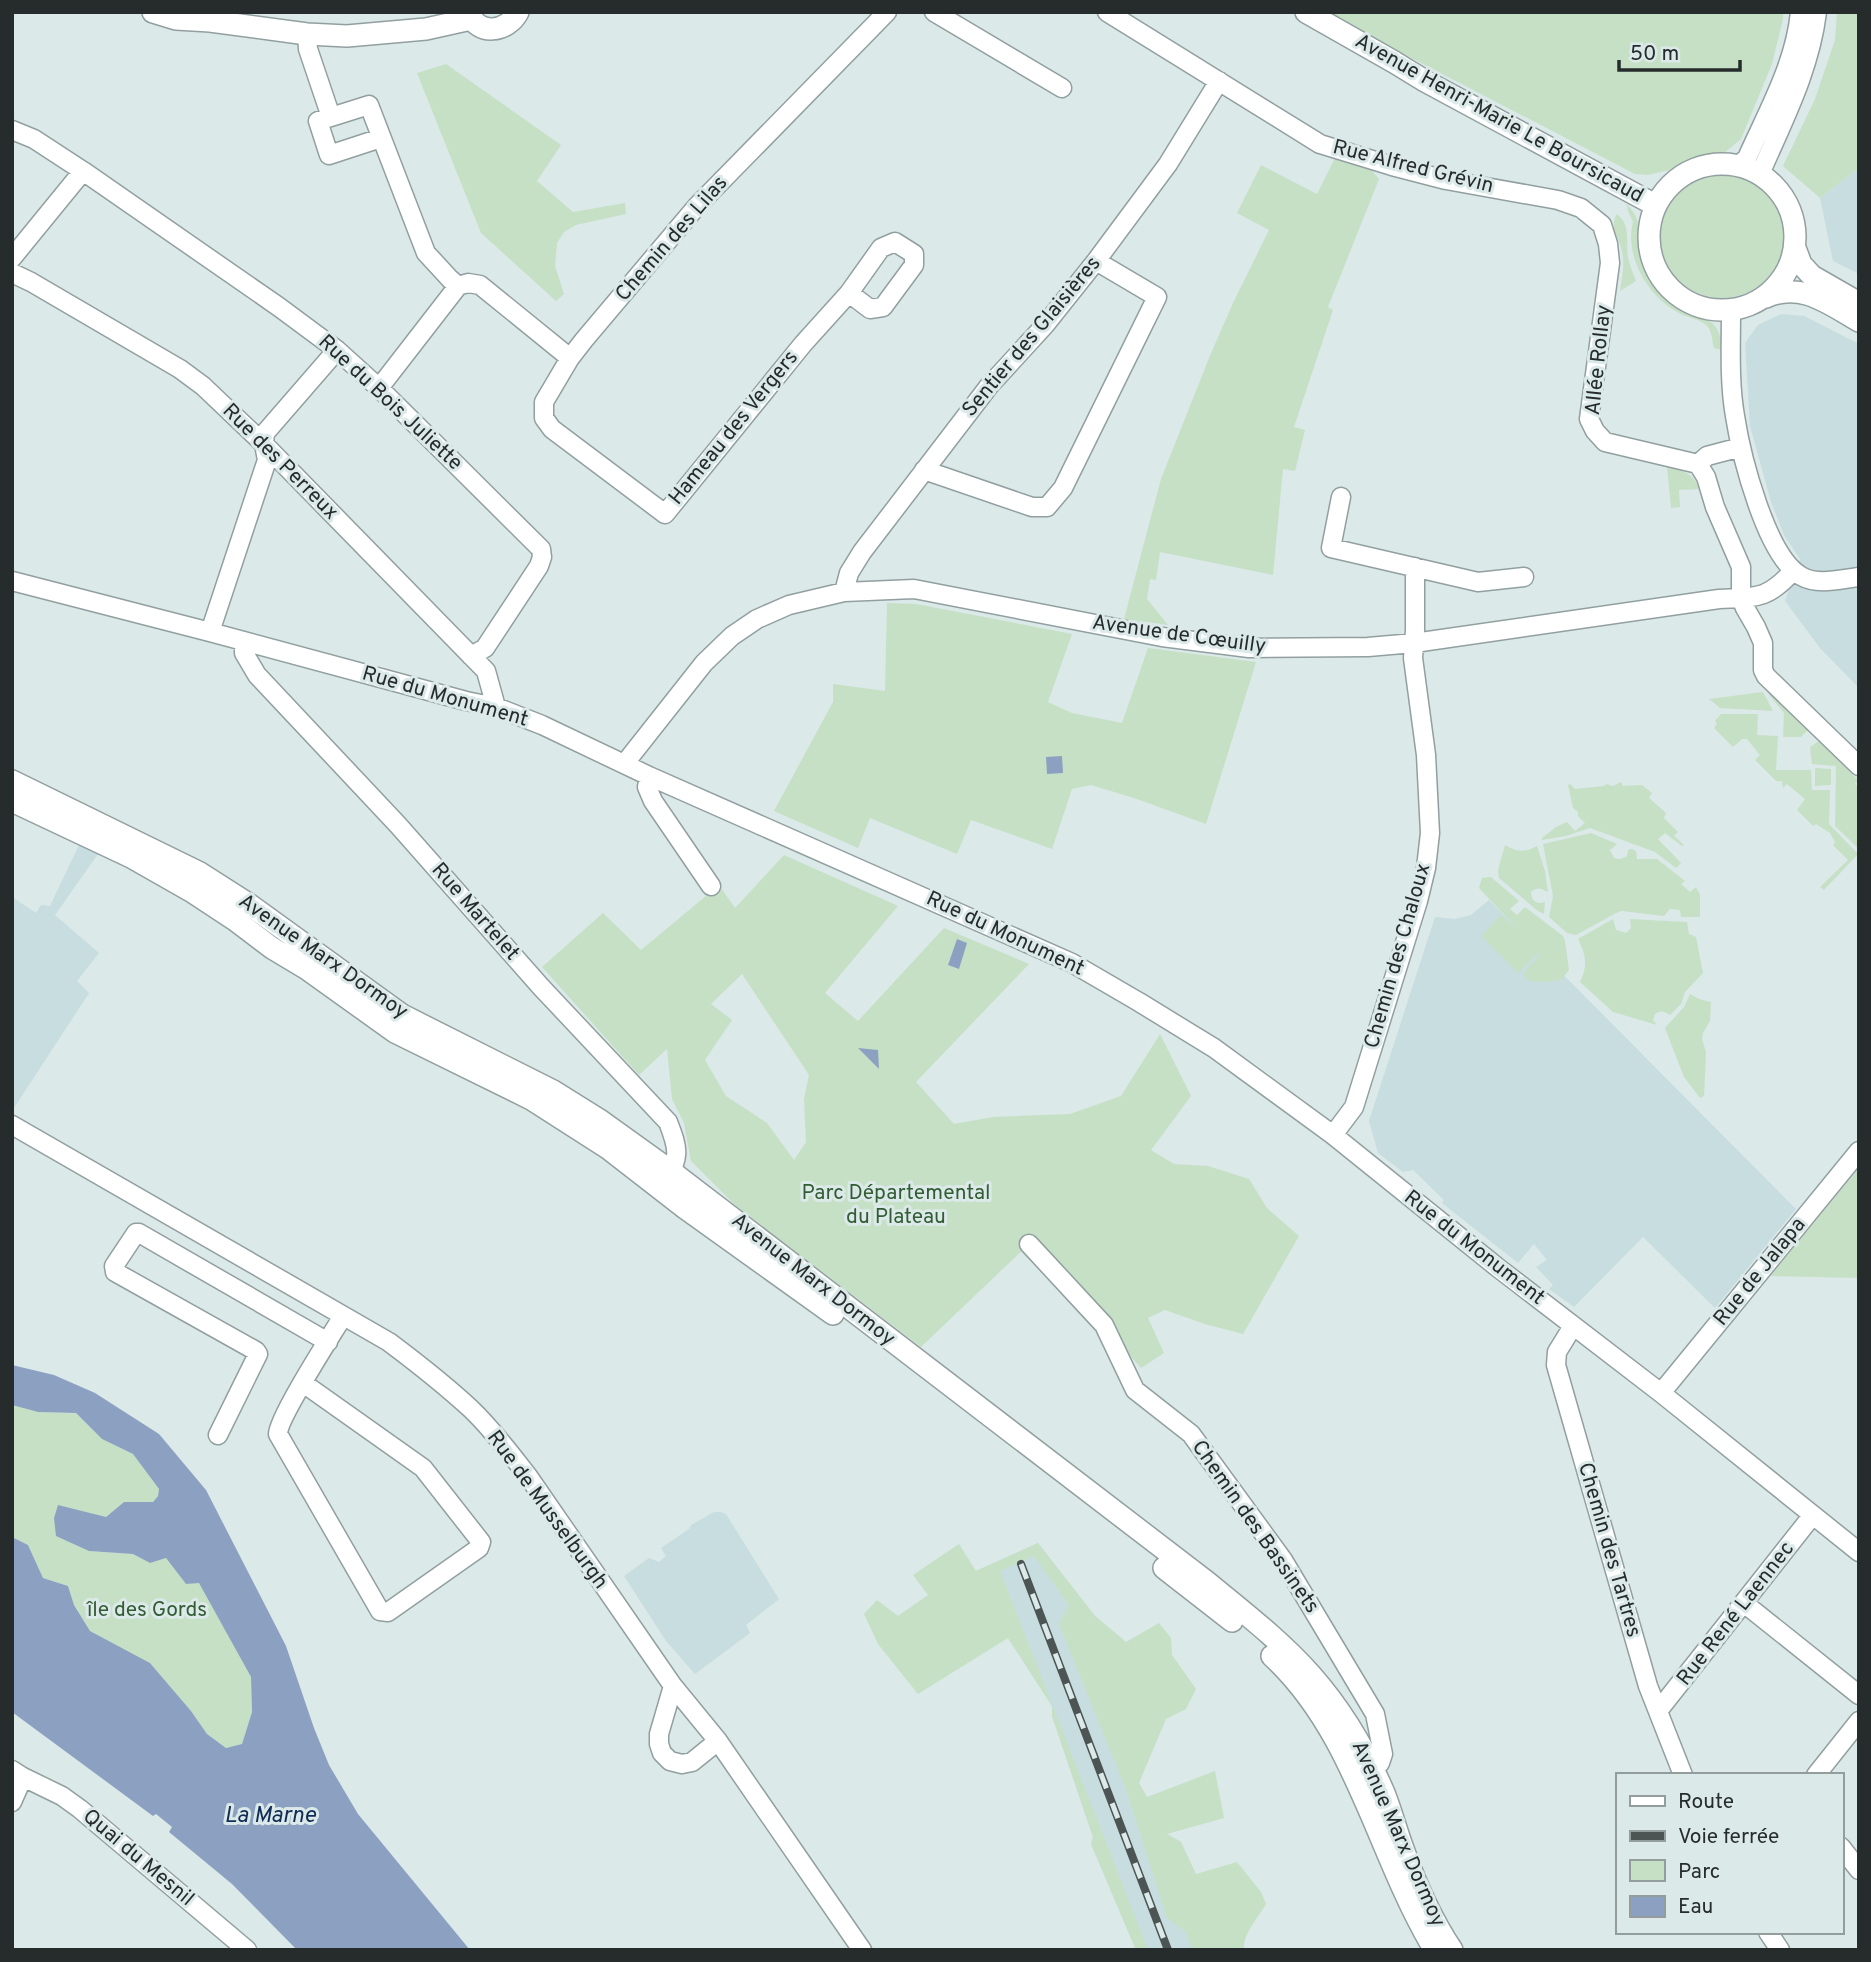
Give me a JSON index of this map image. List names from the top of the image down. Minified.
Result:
{"streets":{"main road":["Avenue Henri-Marie Le Boursicaud","Avenue Marx Dormoy"],"street":["Rue Alfred Grévin","Chemin des Lilas","Sentier des Glaisières","Allée Rollay","Rue du Bois Juliette","Hameau des Vergers","Rue des Perreux","Avenue de Cœuilly","Rue du Monument","Rue Martelet","Chemin des Chaloux","Rue de Jalapa","Rue de Musselburgh","Chemin des Bassinets","Chemin des Tartres","Rue René Laennec","Quai du Mesnil"]},"crossings":[["Rue Alfred Grévin","Sentier des Glaisières"],["Rue Alfred Grévin","Allée Rollay"],["Chemin des Lilas","Hameau des Vergers"],["Sentier des Glaisières","Avenue de Cœuilly"],["Rue du Bois Juliette","Rue des Perreux"],["Rue des Perreux","Rue du Monument"],["Avenue de Cœuilly","Rue du Monument"],["Avenue de Cœuilly","Chemin des Chaloux"],["Rue du Monument","Rue Martelet"],["Rue du Monument","Chemin des Chaloux"],["Rue du Monument","Rue de Jalapa"],["Rue du Monument","Chemin des Tartres"],["Rue du Monument","Rue René Laennec"],["Rue Martelet","Avenue Marx Dormoy"],["Avenue Marx Dormoy","Chemin des Bassinets"],["Chemin des Tartres","Rue René Laennec"]],"water":["La Marne"],"parks":["Parc Départemental du Plateau","île des Gords"],"legend":["Route","Voie ferrée","Parc","Eau"],"scale_bar":"50 m"}
